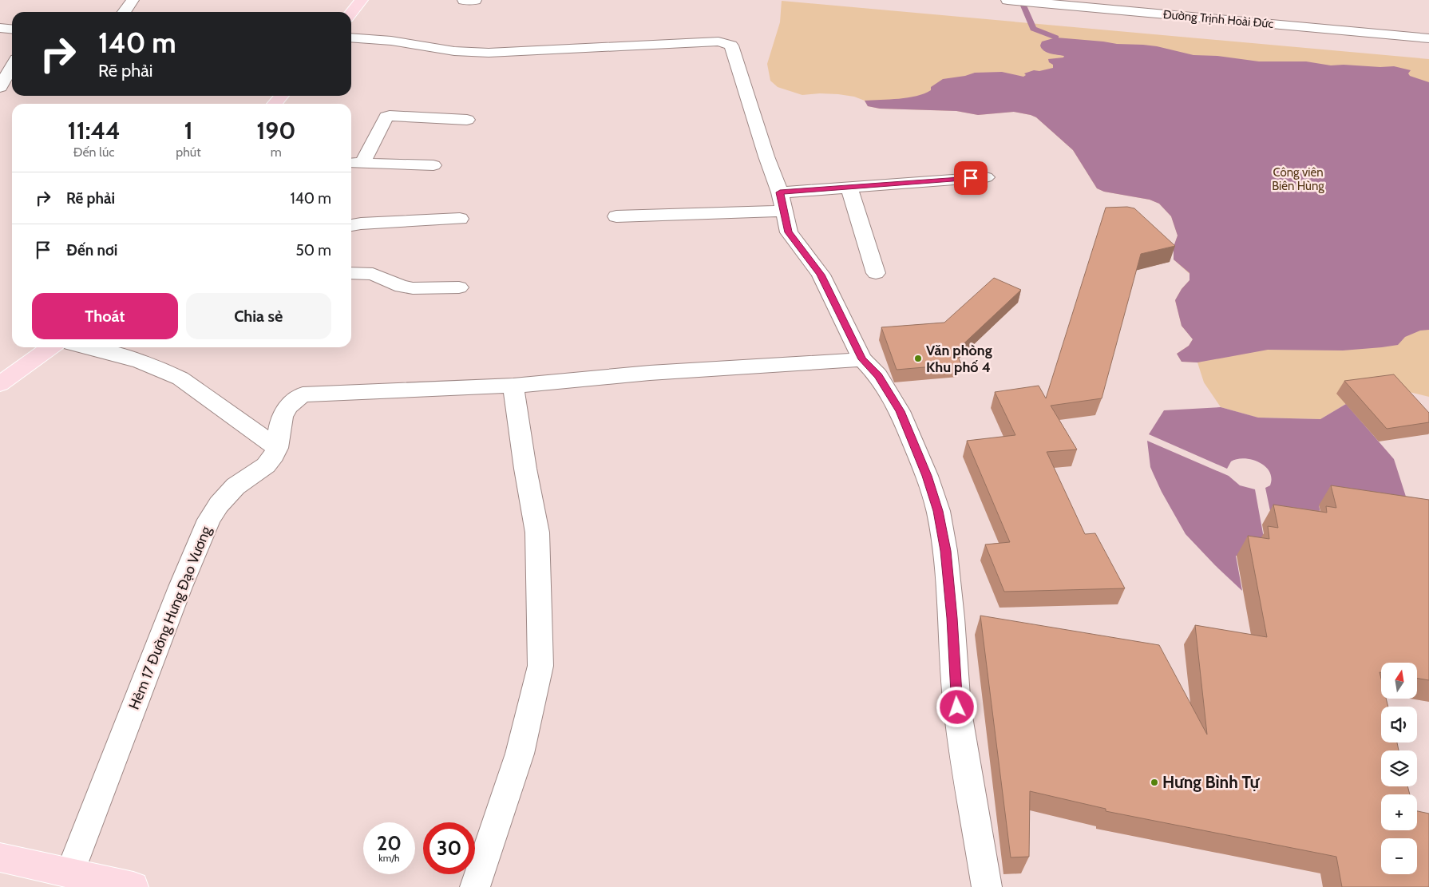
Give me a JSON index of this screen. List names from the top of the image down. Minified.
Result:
{"streets":{"street":["Đường Trịnh Hoài Đức","Hẻm 17 Đường Hưng Đạo Vương"]},"parks":["Công viên Biên Hùng"],"places":["Văn phòng Khu phố 4","Hưng Bình Tự"],"north":"top","page":{"turn":["140 m","Rẽ phải"],"eta":["11:44","Đến lúc","1","phút","190","m"],"list":[{"name":"Rẽ phải","value":"140 m"},{"name":"Đến nơi","value":"50 m"}],"buttons":["Thoát","Chia sẻ"],"map_buttons":["+","−"],"speed":"20 km/h","limit":"30"}}
